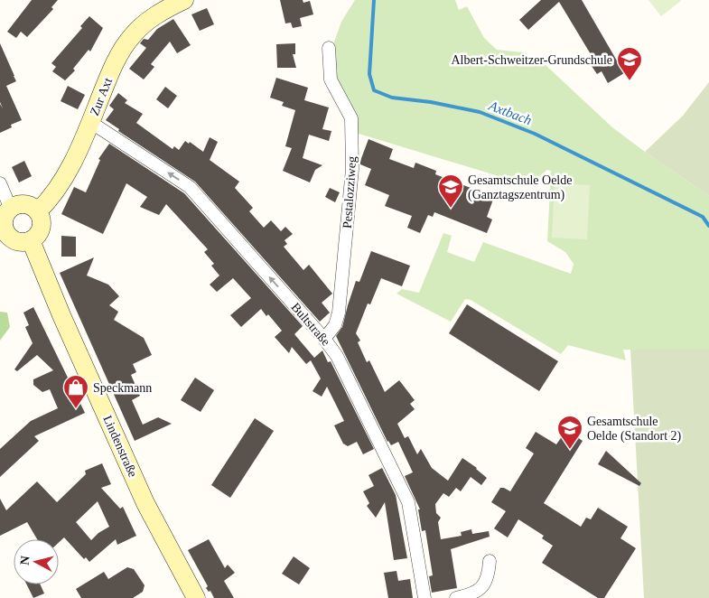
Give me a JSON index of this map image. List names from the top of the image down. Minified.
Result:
{"streets":{"street":["Zur Axt","Pestalozziweg","Bultstraße","Lindenstraße"]},"crossings":[["Zur Axt","Bultstraße"],["Zur Axt","Lindenstraße"],["Pestalozziweg","Bultstraße"]],"one_way":["Bultstraße"],"water":["Axtbach"],"places":{"school or university":["Albert-Schweitzer-Grundschule","Gesamtschule Oelde (Ganztagszentrum)","Gesamtschule Oelde (Standort 2)"],"shop":["Speckmann"]},"north":"left"}
